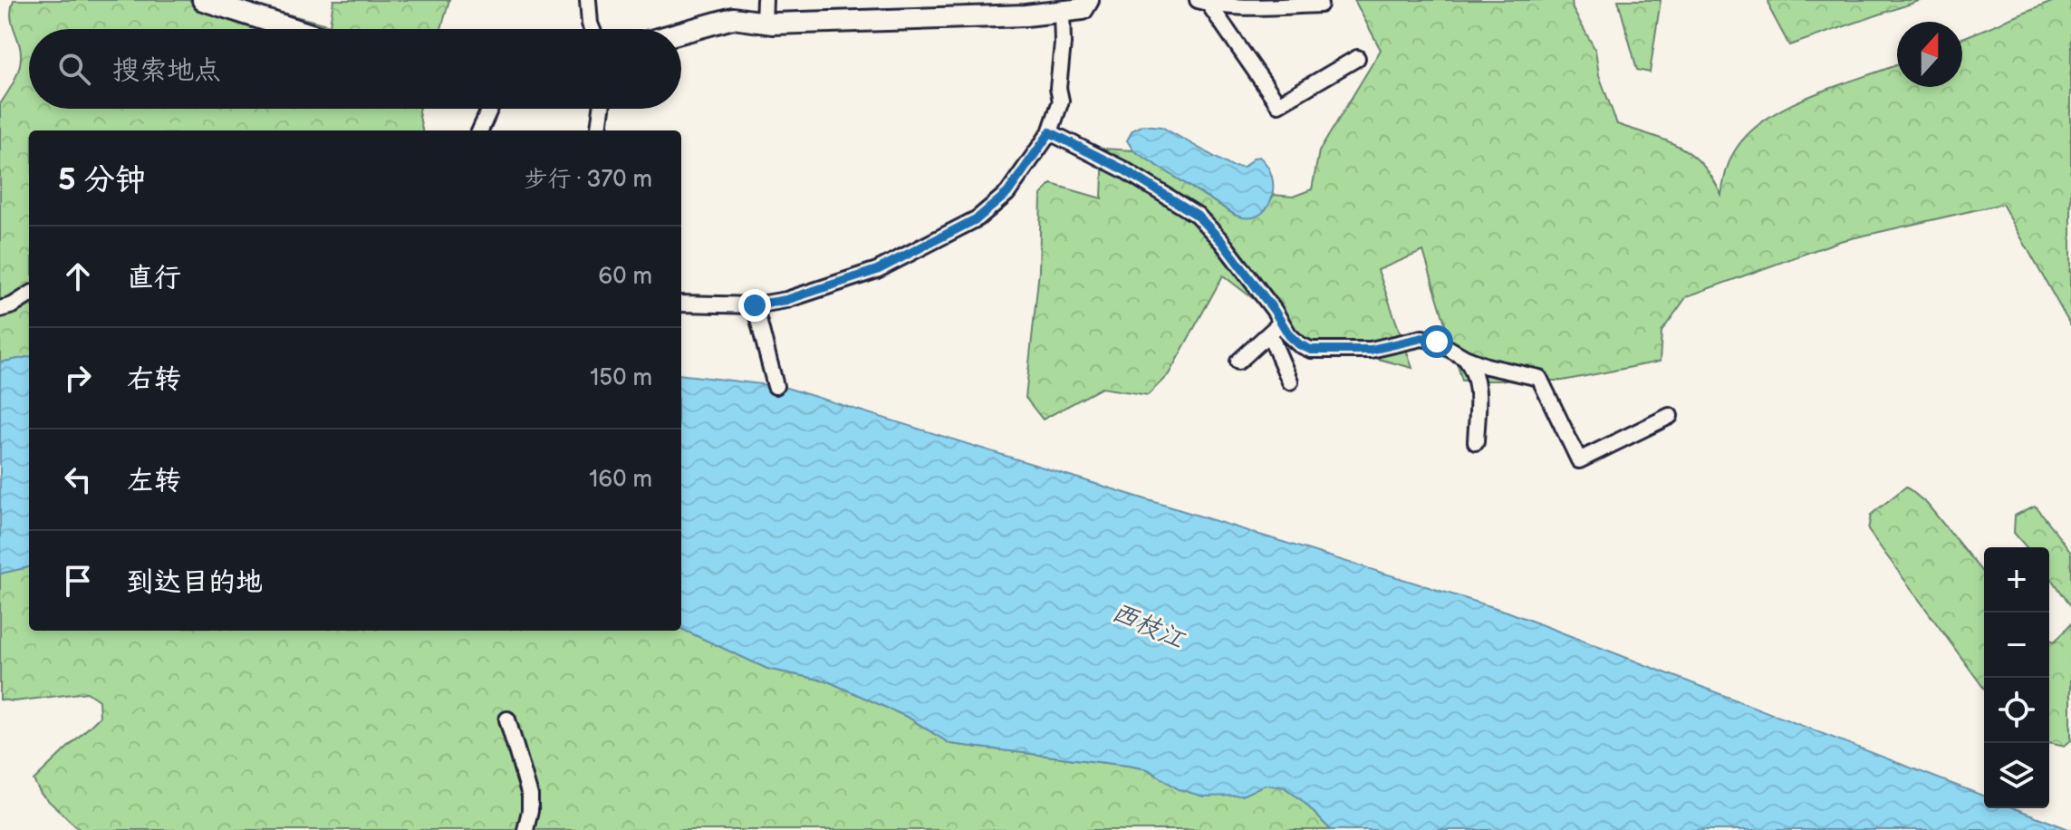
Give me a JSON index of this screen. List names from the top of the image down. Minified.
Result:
{"water":["西枝江"],"north":"top","page":{"search":"搜索地点","heading":["5 分钟","步行 · 370 m"],"list":[["直行","60 m"],["右转","150 m"],["左转","160 m"],"到达目的地"],"map_buttons":["+","−"]}}
